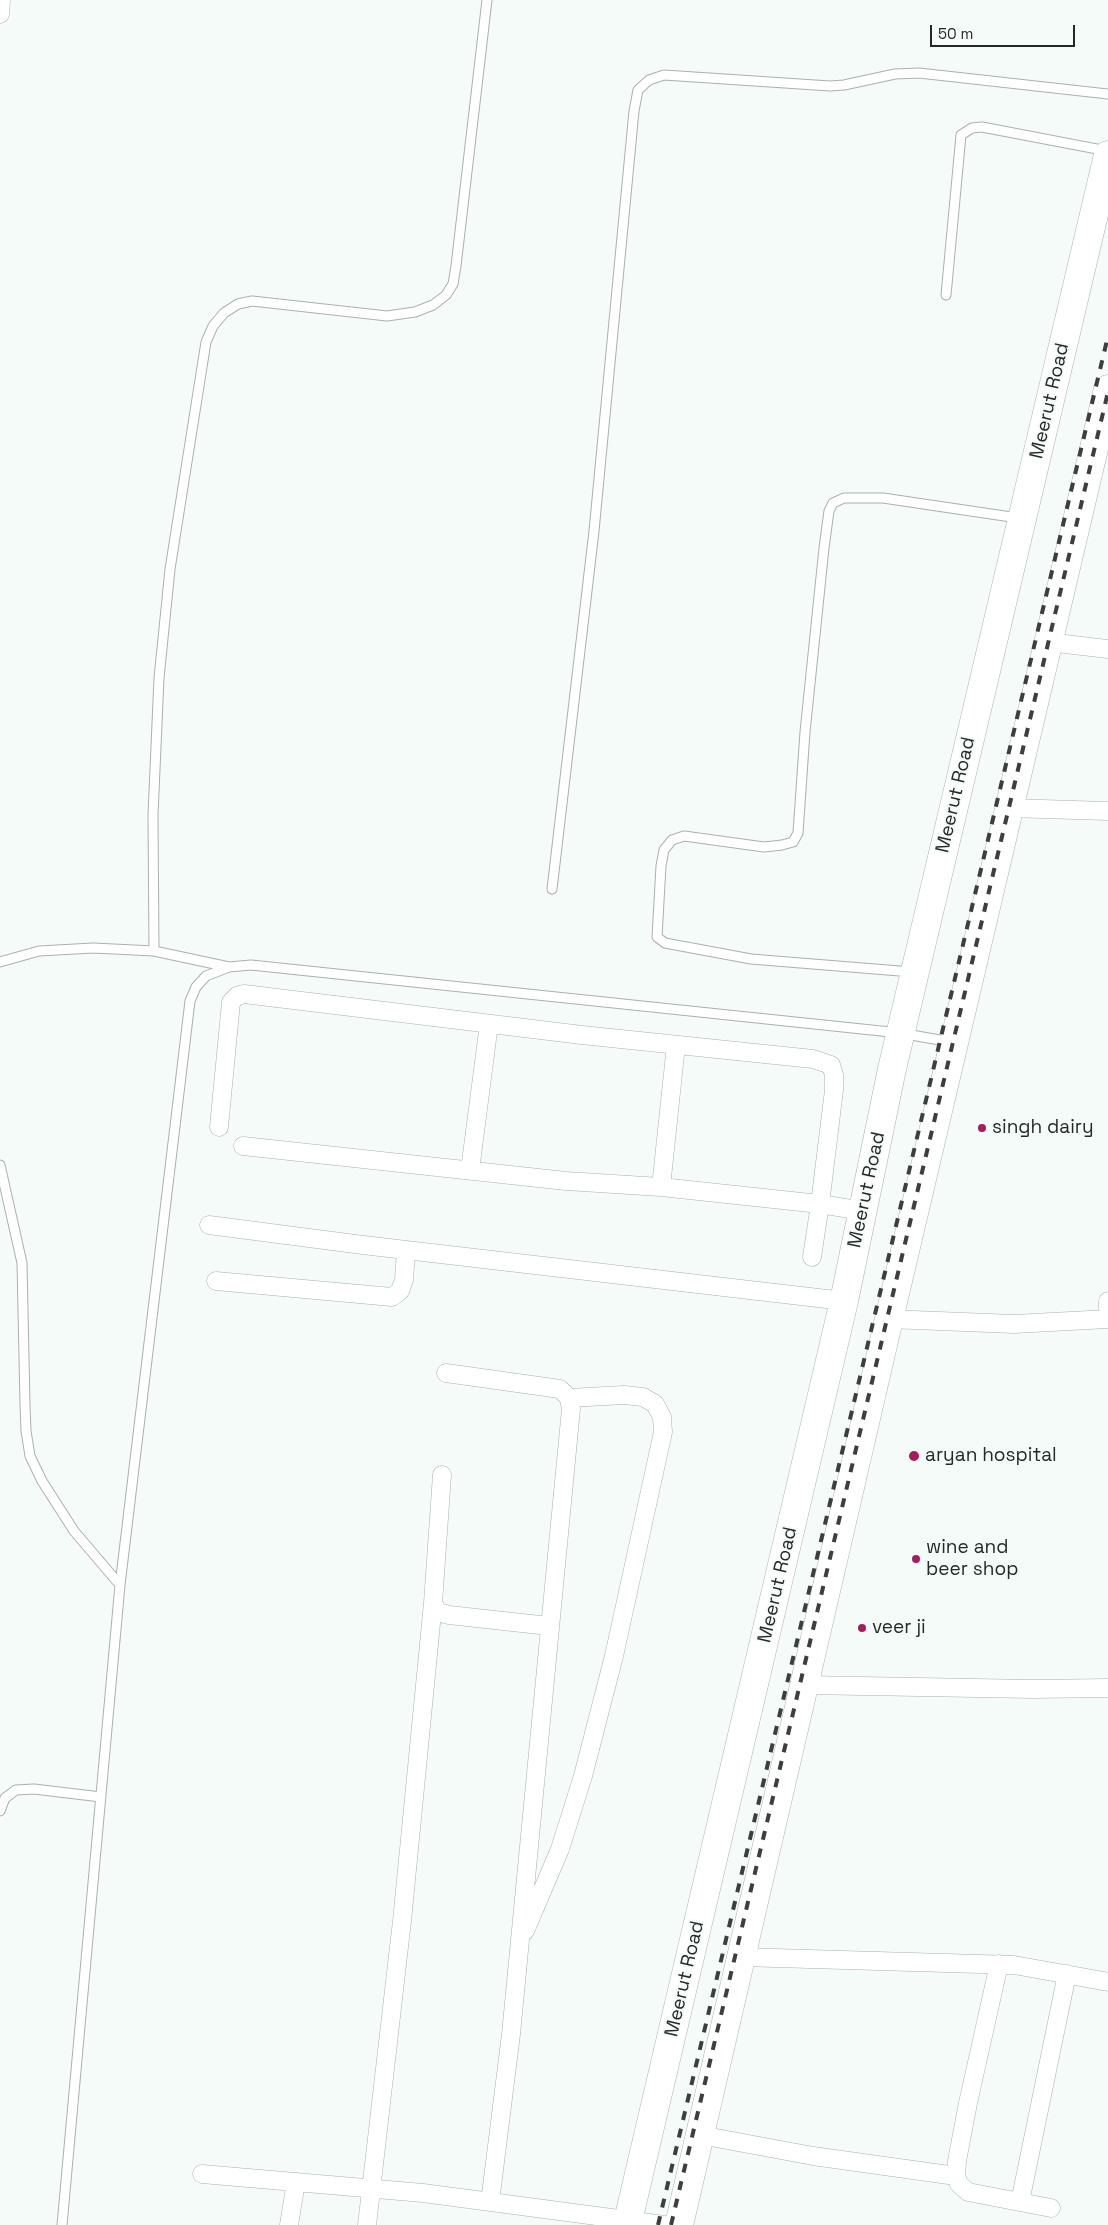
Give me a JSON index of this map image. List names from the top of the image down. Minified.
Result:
{"streets":{"highway":["Meerut Road"]},"places":["singh dairy","aryan hospital","wine and beer shop","veer ji"],"scale_bar":"50 m"}
